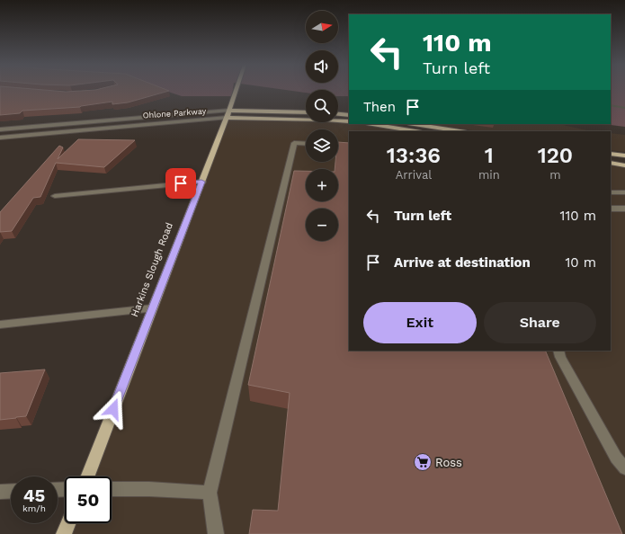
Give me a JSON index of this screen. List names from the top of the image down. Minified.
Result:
{"streets":{"main road":["Ohlone Parkway","Harkins Slough Road"]},"crossings":[["Ohlone Parkway","Harkins Slough Road"]],"places":{"supermarket":["Ross"]},"north":"right","page":{"map_buttons":["+","−"],"turn":["110 m","Turn left"],"then":"Then","eta":["13:36","Arrival","1","min","120","m"],"list":[{"name":"Turn left","value":"110 m"},{"name":"Arrive at destination","value":"10 m"}],"buttons":["Exit","Share"],"speed":"45 km/h","limit":"50"}}
